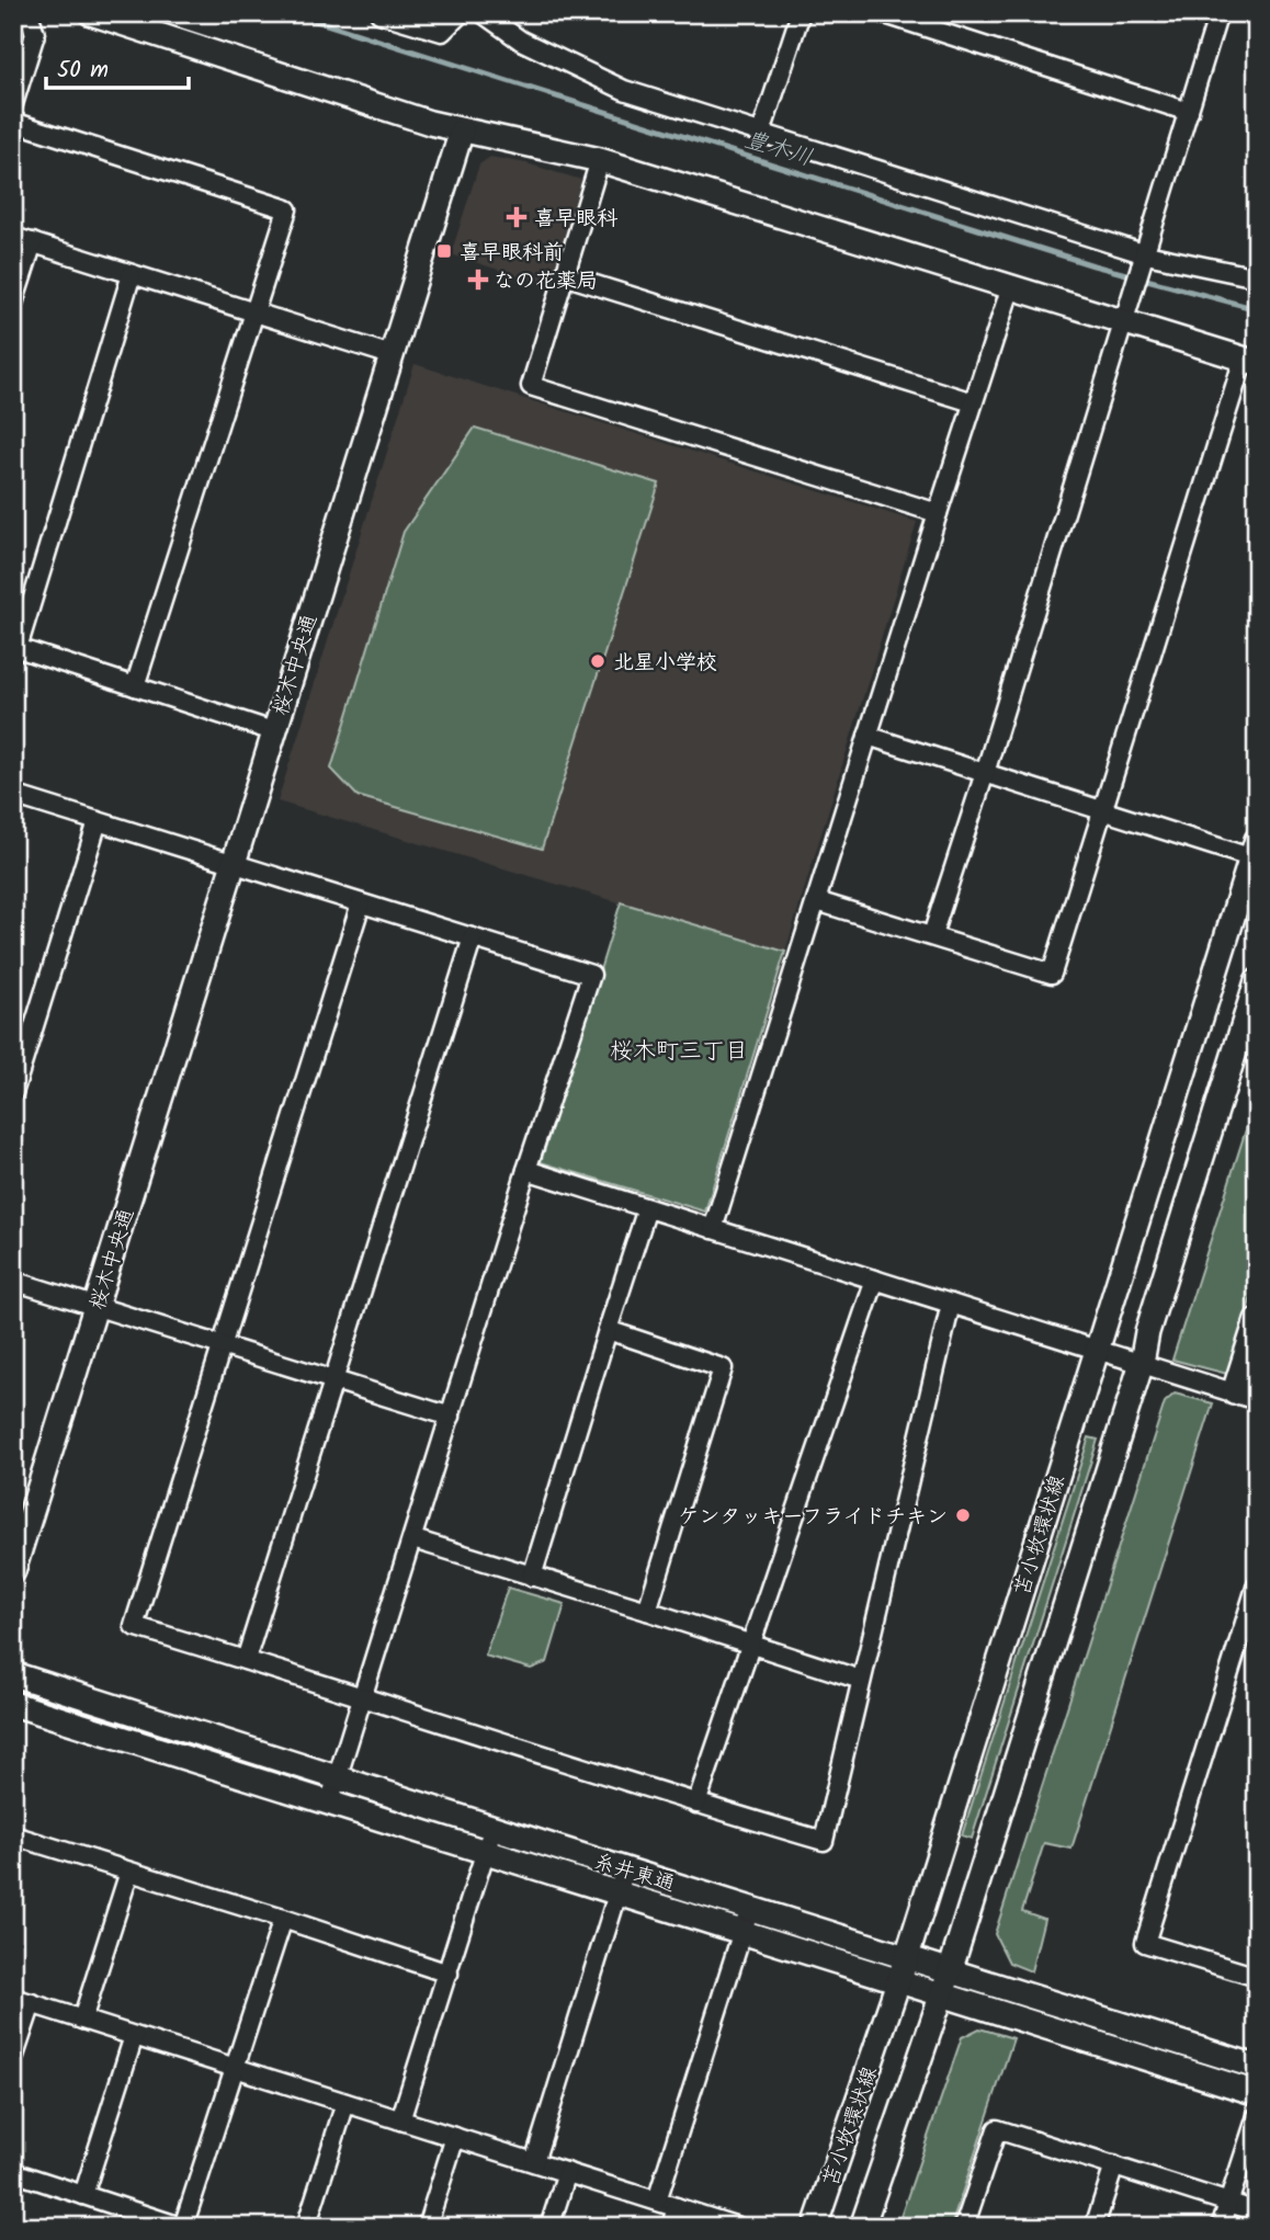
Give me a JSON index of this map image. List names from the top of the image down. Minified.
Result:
{"streets":{"street":["桜木中央通","苫小牧環状線","糸井東通"]},"crossings":[["苫小牧環状線","糸井東通"]],"districts":["桜木町三丁目"],"water":["豊木川"],"places":{"health":["喜早眼科","なの花薬局"],"transit":["喜早眼科前"],"other":["北星小学校","ケンタッキーフライドチキン"]},"scale_bar":"50 m"}
